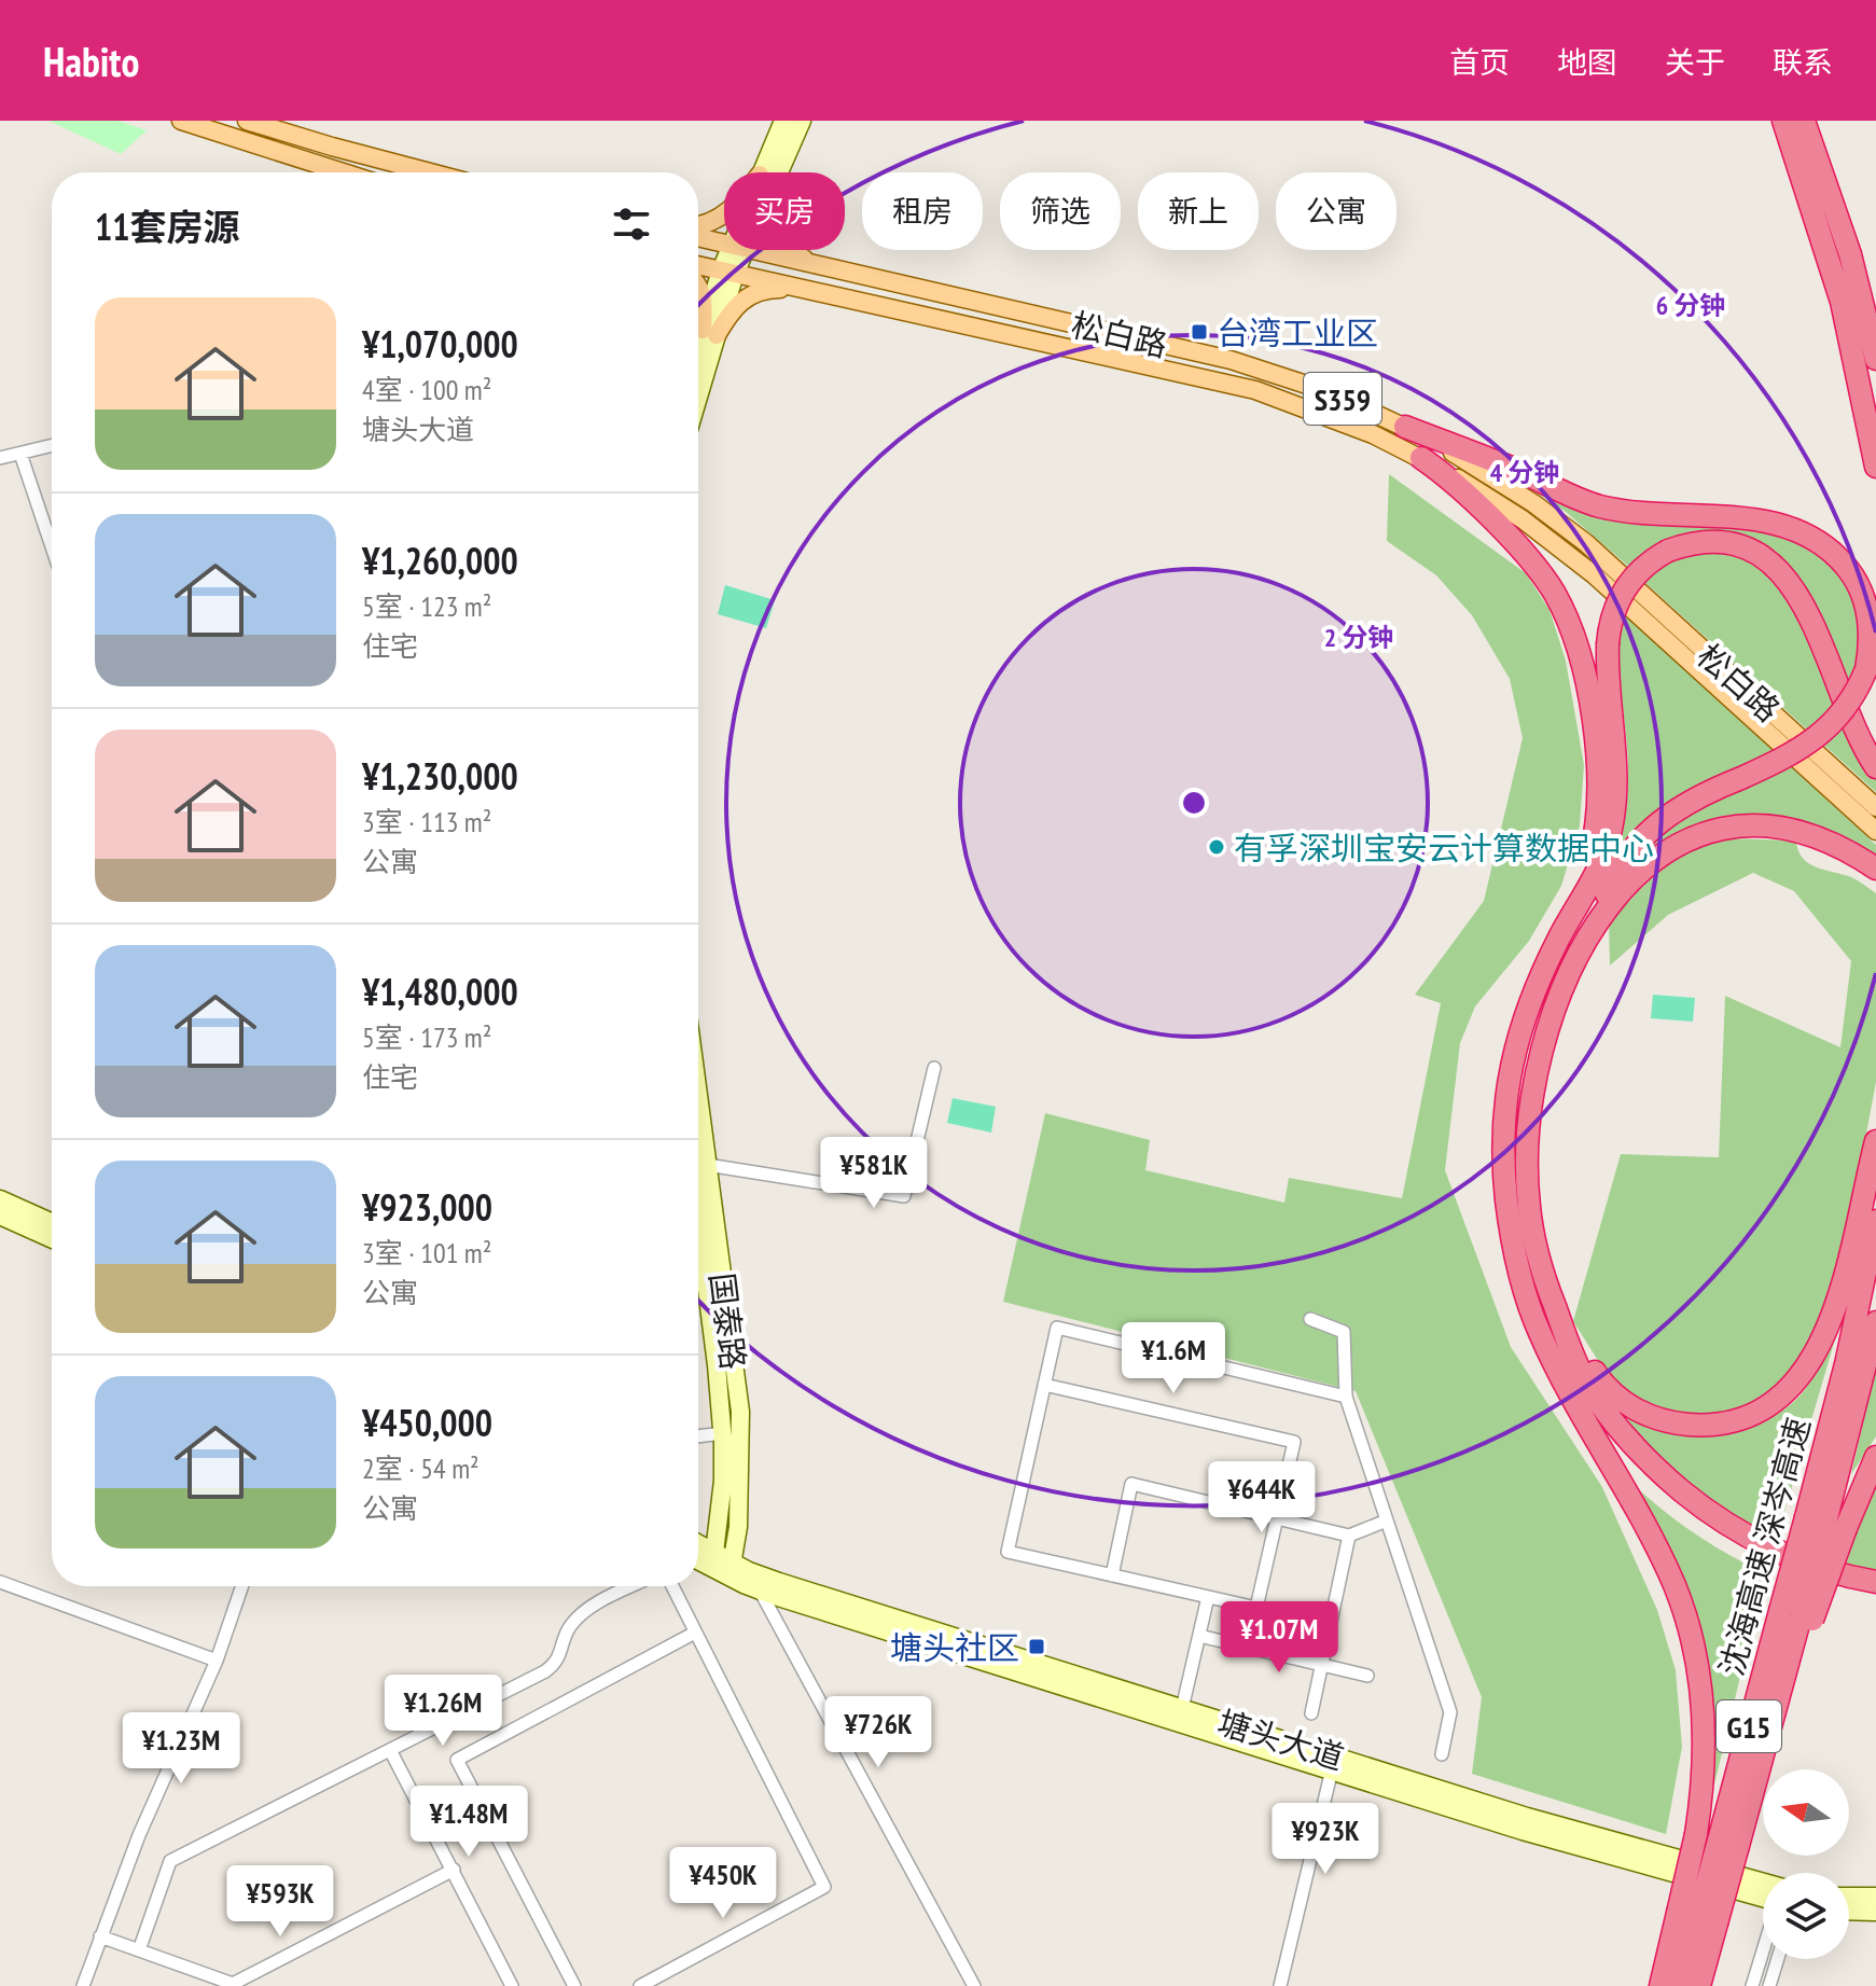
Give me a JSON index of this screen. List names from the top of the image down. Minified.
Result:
{"streets":{"highway":["沈海高速 深岑高速","G15"],"main road":["松白路","S359","国泰路","塘头大道"]},"crossings":[["国泰路","塘头大道"]],"places":{"transit":["台湾工业区","塘头社区"],"other":["有孚深圳宝安云计算数据中心"]},"north":"left","page":{"header":"Habito","nav":["首页","地图","关于","联系"],"chip":["买房","租房","筛选","新上","公寓"],"heading":"11套房源","list":[{"name":"¥1,070,000","note":"4室 · 100 m² · 塘头大道"},{"name":"¥1,260,000","note":"5室 · 123 m² · 住宅"},{"name":"¥1,230,000","note":"3室 · 113 m² · 公寓"},{"name":"¥1,480,000","note":"5室 · 173 m² · 住宅"},{"name":"¥923,000","note":"3室 · 101 m² · 公寓"},{"name":"¥450,000","note":"2室 · 54 m² · 公寓"}],"price":["¥581K","¥1.6M","¥644K","¥1.07M","¥1.26M","¥726K","¥1.23M","¥1.48M","¥923K","¥450K","¥593K"]},"rings":["6 分钟","4 分钟","2 分钟"]}
